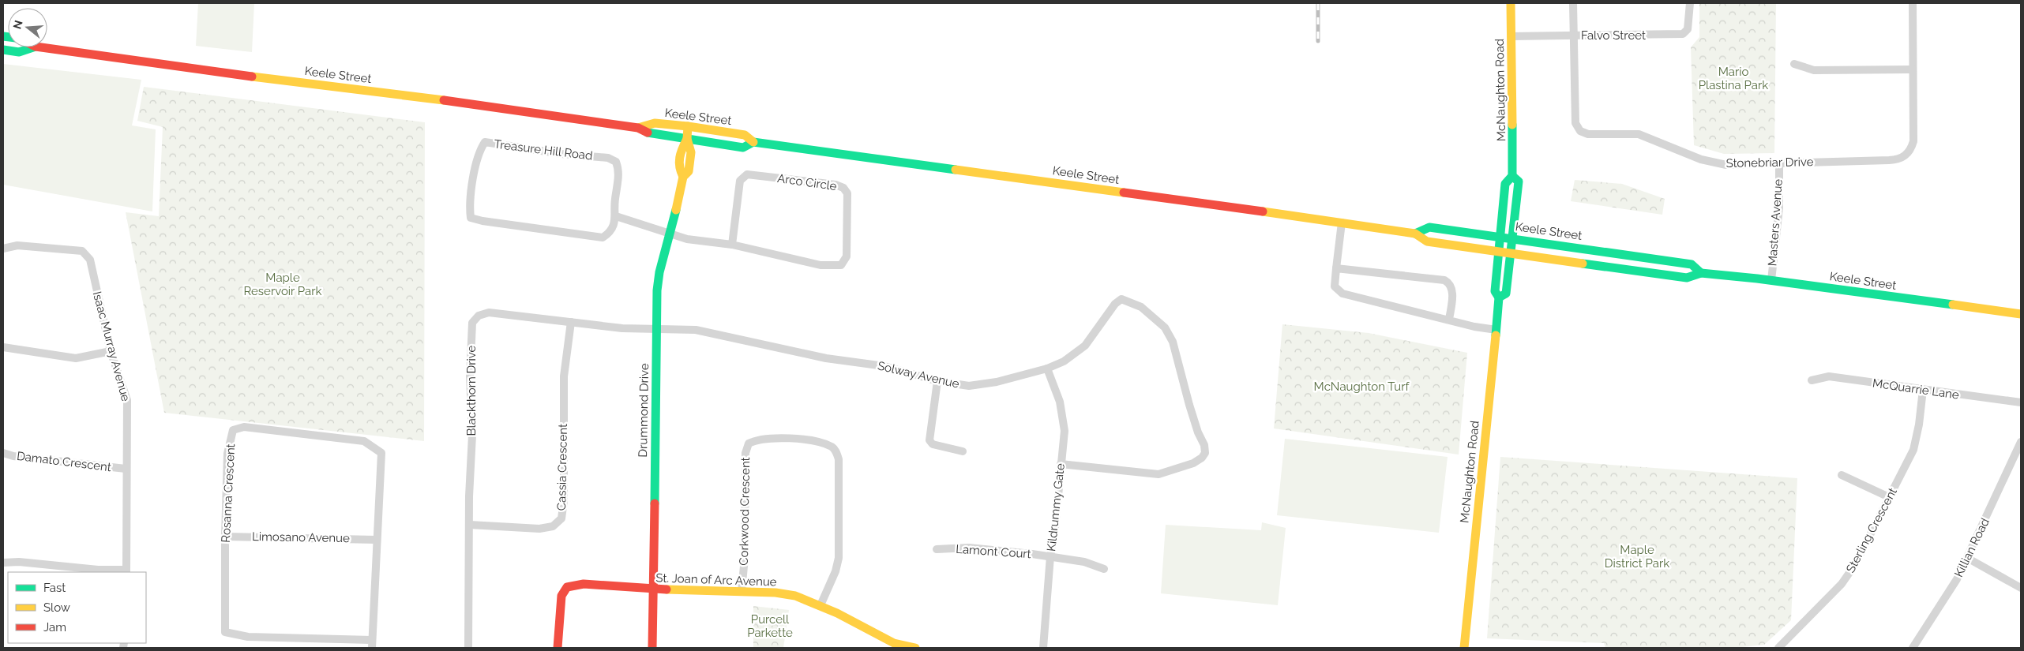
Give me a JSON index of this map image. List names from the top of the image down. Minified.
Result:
{"streets":{"main road":["Keele Street","McNaughton Road","Drummond Drive","St. Joan of Arc Avenue"],"street":["Falvo Street","Treasure Hill Road","Stonebriar Drive","Arco Circle","Masters Avenue","Isaac Murray Avenue","Solway Avenue","McQuarrie Lane","Blackthorn Drive","Damato Crescent","Cassia Crescent","Rosanna Crescent","Kildrummy Gate","Corkwood Crescent","Sterling Crescent","Limosano Avenue","Killian Road","Lamont Court"]},"crossings":[["Falvo Street","McNaughton Road"],["Falvo Street","Stonebriar Drive"],["Keele Street","McNaughton Road"],["Keele Street","Masters Avenue"],["Keele Street","Drummond Drive"],["Stonebriar Drive","Masters Avenue"],["Arco Circle","Drummond Drive"],["Isaac Murray Avenue","Damato Crescent"],["Solway Avenue","Blackthorn Drive"],["Solway Avenue","Drummond Drive"],["Solway Avenue","Kildrummy Gate"],["McQuarrie Lane","Sterling Crescent"],["Blackthorn Drive","Drummond Drive"],["Blackthorn Drive","Cassia Crescent"],["Drummond Drive","St. Joan of Arc Avenue"],["Rosanna Crescent","Limosano Avenue"],["Kildrummy Gate","Lamont Court"],["Corkwood Crescent","St. Joan of Arc Avenue"]],"parks":["Mario Plastina Park","Maple Reservoir Park","McNaughton Turf","Maple District Park","Purcell Parkette"],"legend":["Fast","Slow","Jam"],"north":"left"}
